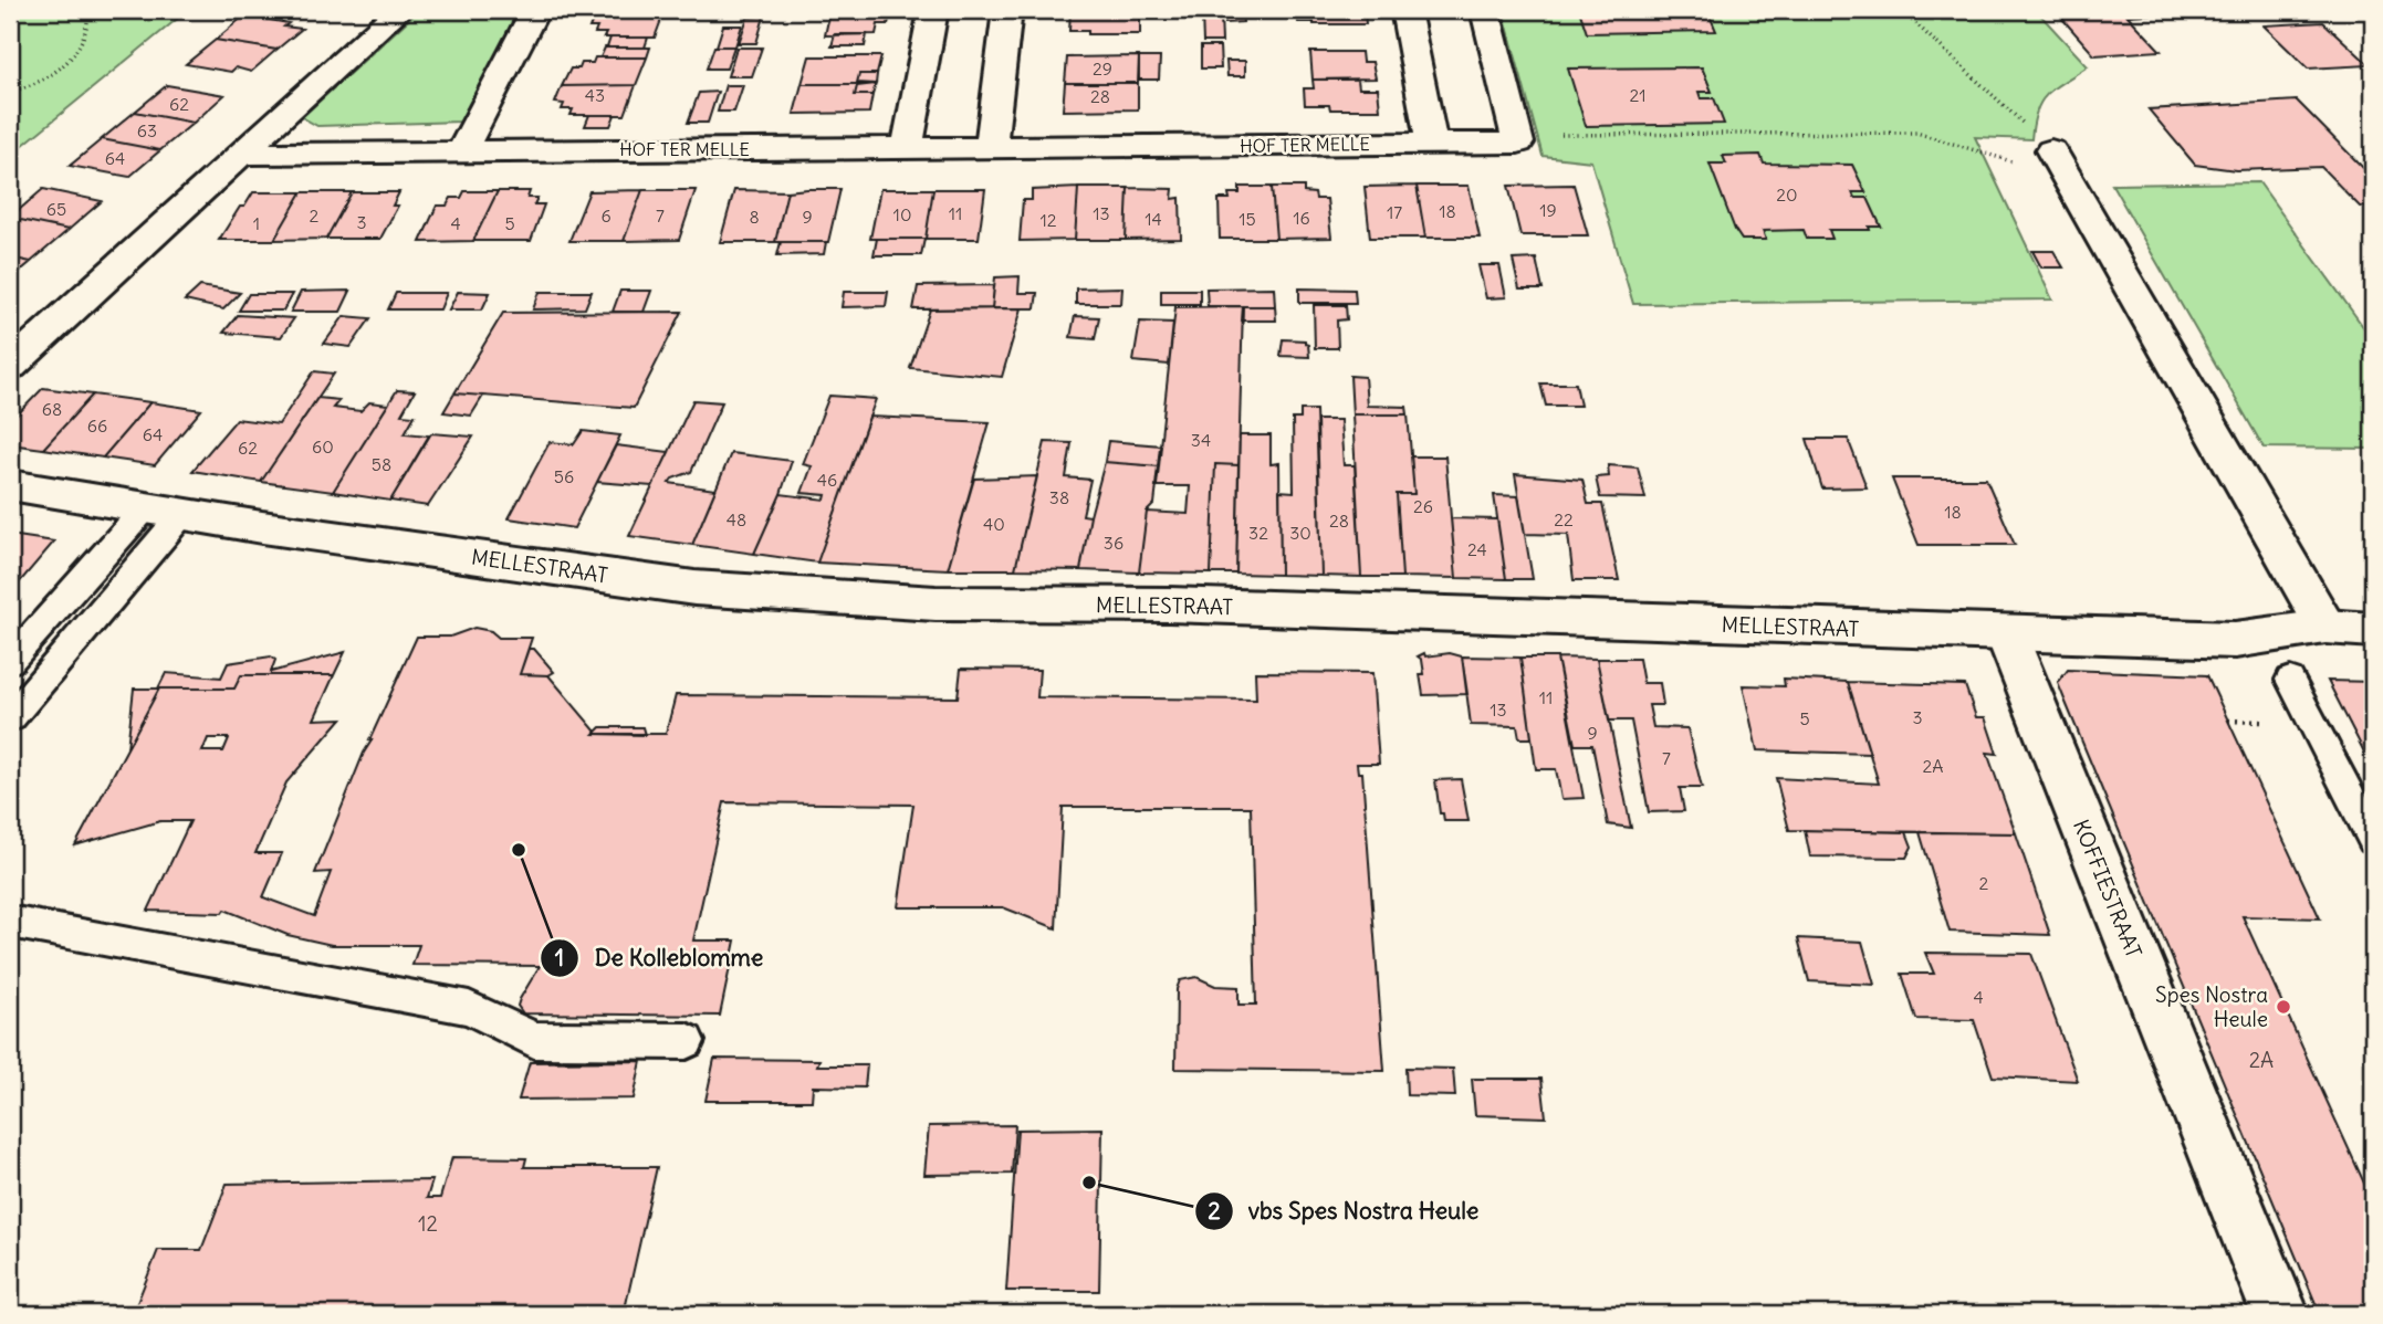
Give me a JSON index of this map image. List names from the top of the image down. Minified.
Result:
{"streets":{"street":["HOF TER MELLE","MELLESTRAAT","KOFFIESTRAAT"]},"crossings":[["MELLESTRAAT","KOFFIESTRAAT"]],"places":["De Kolleblomme","Spes Nostra Heule","vbs Spes Nostra Heule"],"house_numbers":["29","43","21","28","62","63","64","20","65","19","18","17","11","13","10","2","6","7","8","9","16","14","15","12","3","1","4","5","68","66","64","34","60","62","58","56","46","38","26","18","48","22","28","40","32","30","36","24","11","13","3","5","9","7","2A","2","4","2A","12"]}
